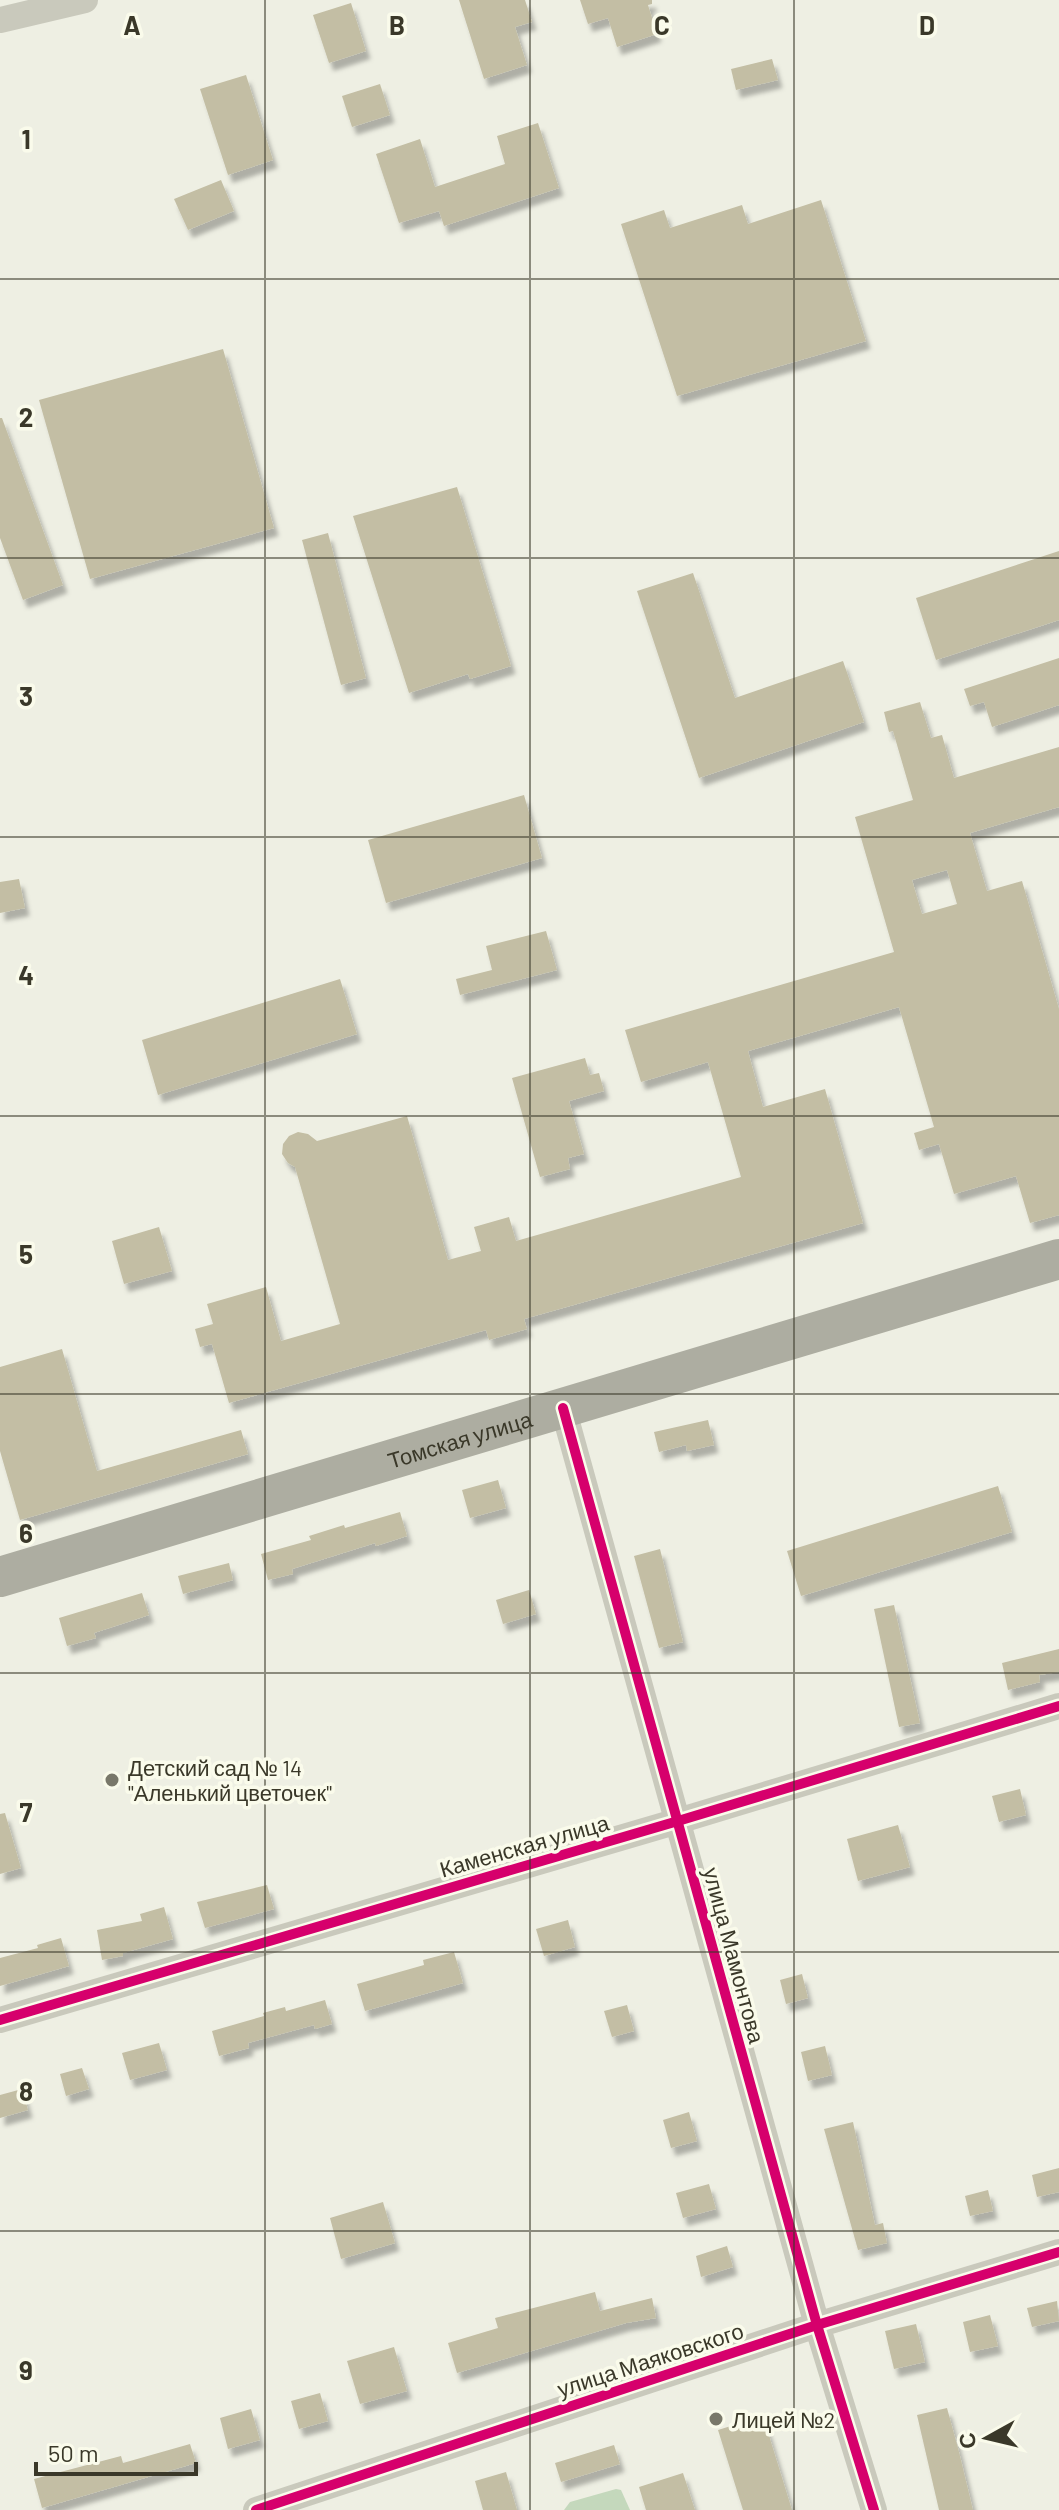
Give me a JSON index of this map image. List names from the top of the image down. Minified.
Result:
{"streets":{"main road":["Томская улица"],"street":["Каменская улица","улица Мамонтова","улица Маяковского"]},"crossings":[["Томская улица","улица Мамонтова"],["Каменская улица","улица Мамонтова"],["улица Мамонтова","улица Маяковского"]],"places":["Детский сад № 14 \"Аленький цветочек\"","Лицей №2"],"scale_bar":"50 m","north":"left","grid":{"columns":["A","B","C","D"],"rows":["1","2","3","4","5","6","7","8","9"]}}
